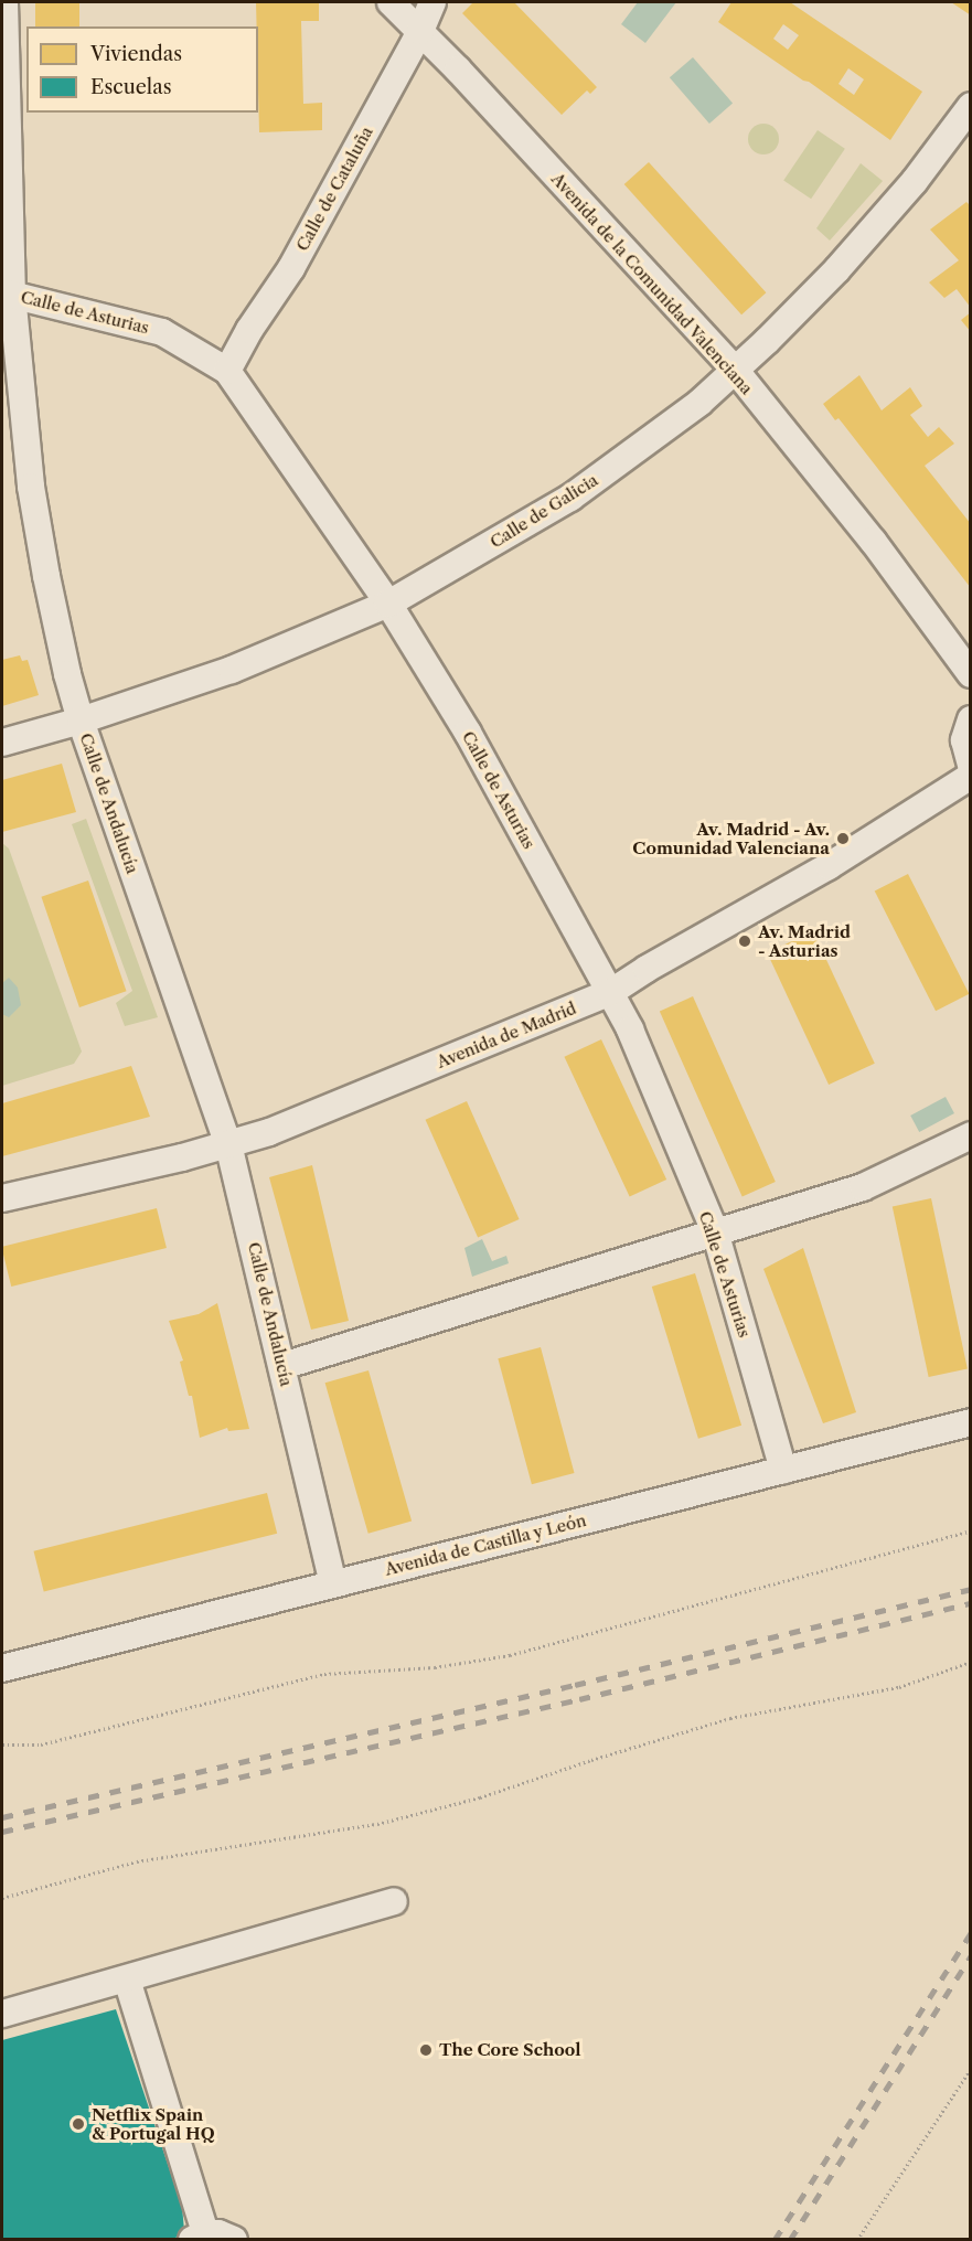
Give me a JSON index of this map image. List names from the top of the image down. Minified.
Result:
{"streets":{"street":["Calle de Cataluña","Avenida de la Comunidad Valenciana","Calle de Asturias","Calle de Galicia","Calle de Andalucía","Avenida de Madrid","Avenida de Castilla y León"]},"crossings":[["Calle de Cataluña","Avenida de la Comunidad Valenciana"],["Calle de Cataluña","Calle de Asturias"],["Avenida de la Comunidad Valenciana","Calle de Galicia"],["Calle de Asturias","Calle de Galicia"],["Calle de Asturias","Calle de Andalucía"],["Calle de Asturias","Avenida de Madrid"],["Calle de Asturias","Avenida de Castilla y León"],["Calle de Galicia","Calle de Andalucía"],["Calle de Andalucía","Avenida de Madrid"],["Calle de Andalucía","Avenida de Castilla y León"]],"places":["Av. Madrid - Av. Comunidad Valenciana","Av. Madrid - Asturias","The Core School","Netflix Spain & Portugal HQ"],"legend":["Viviendas","Escuelas"]}
